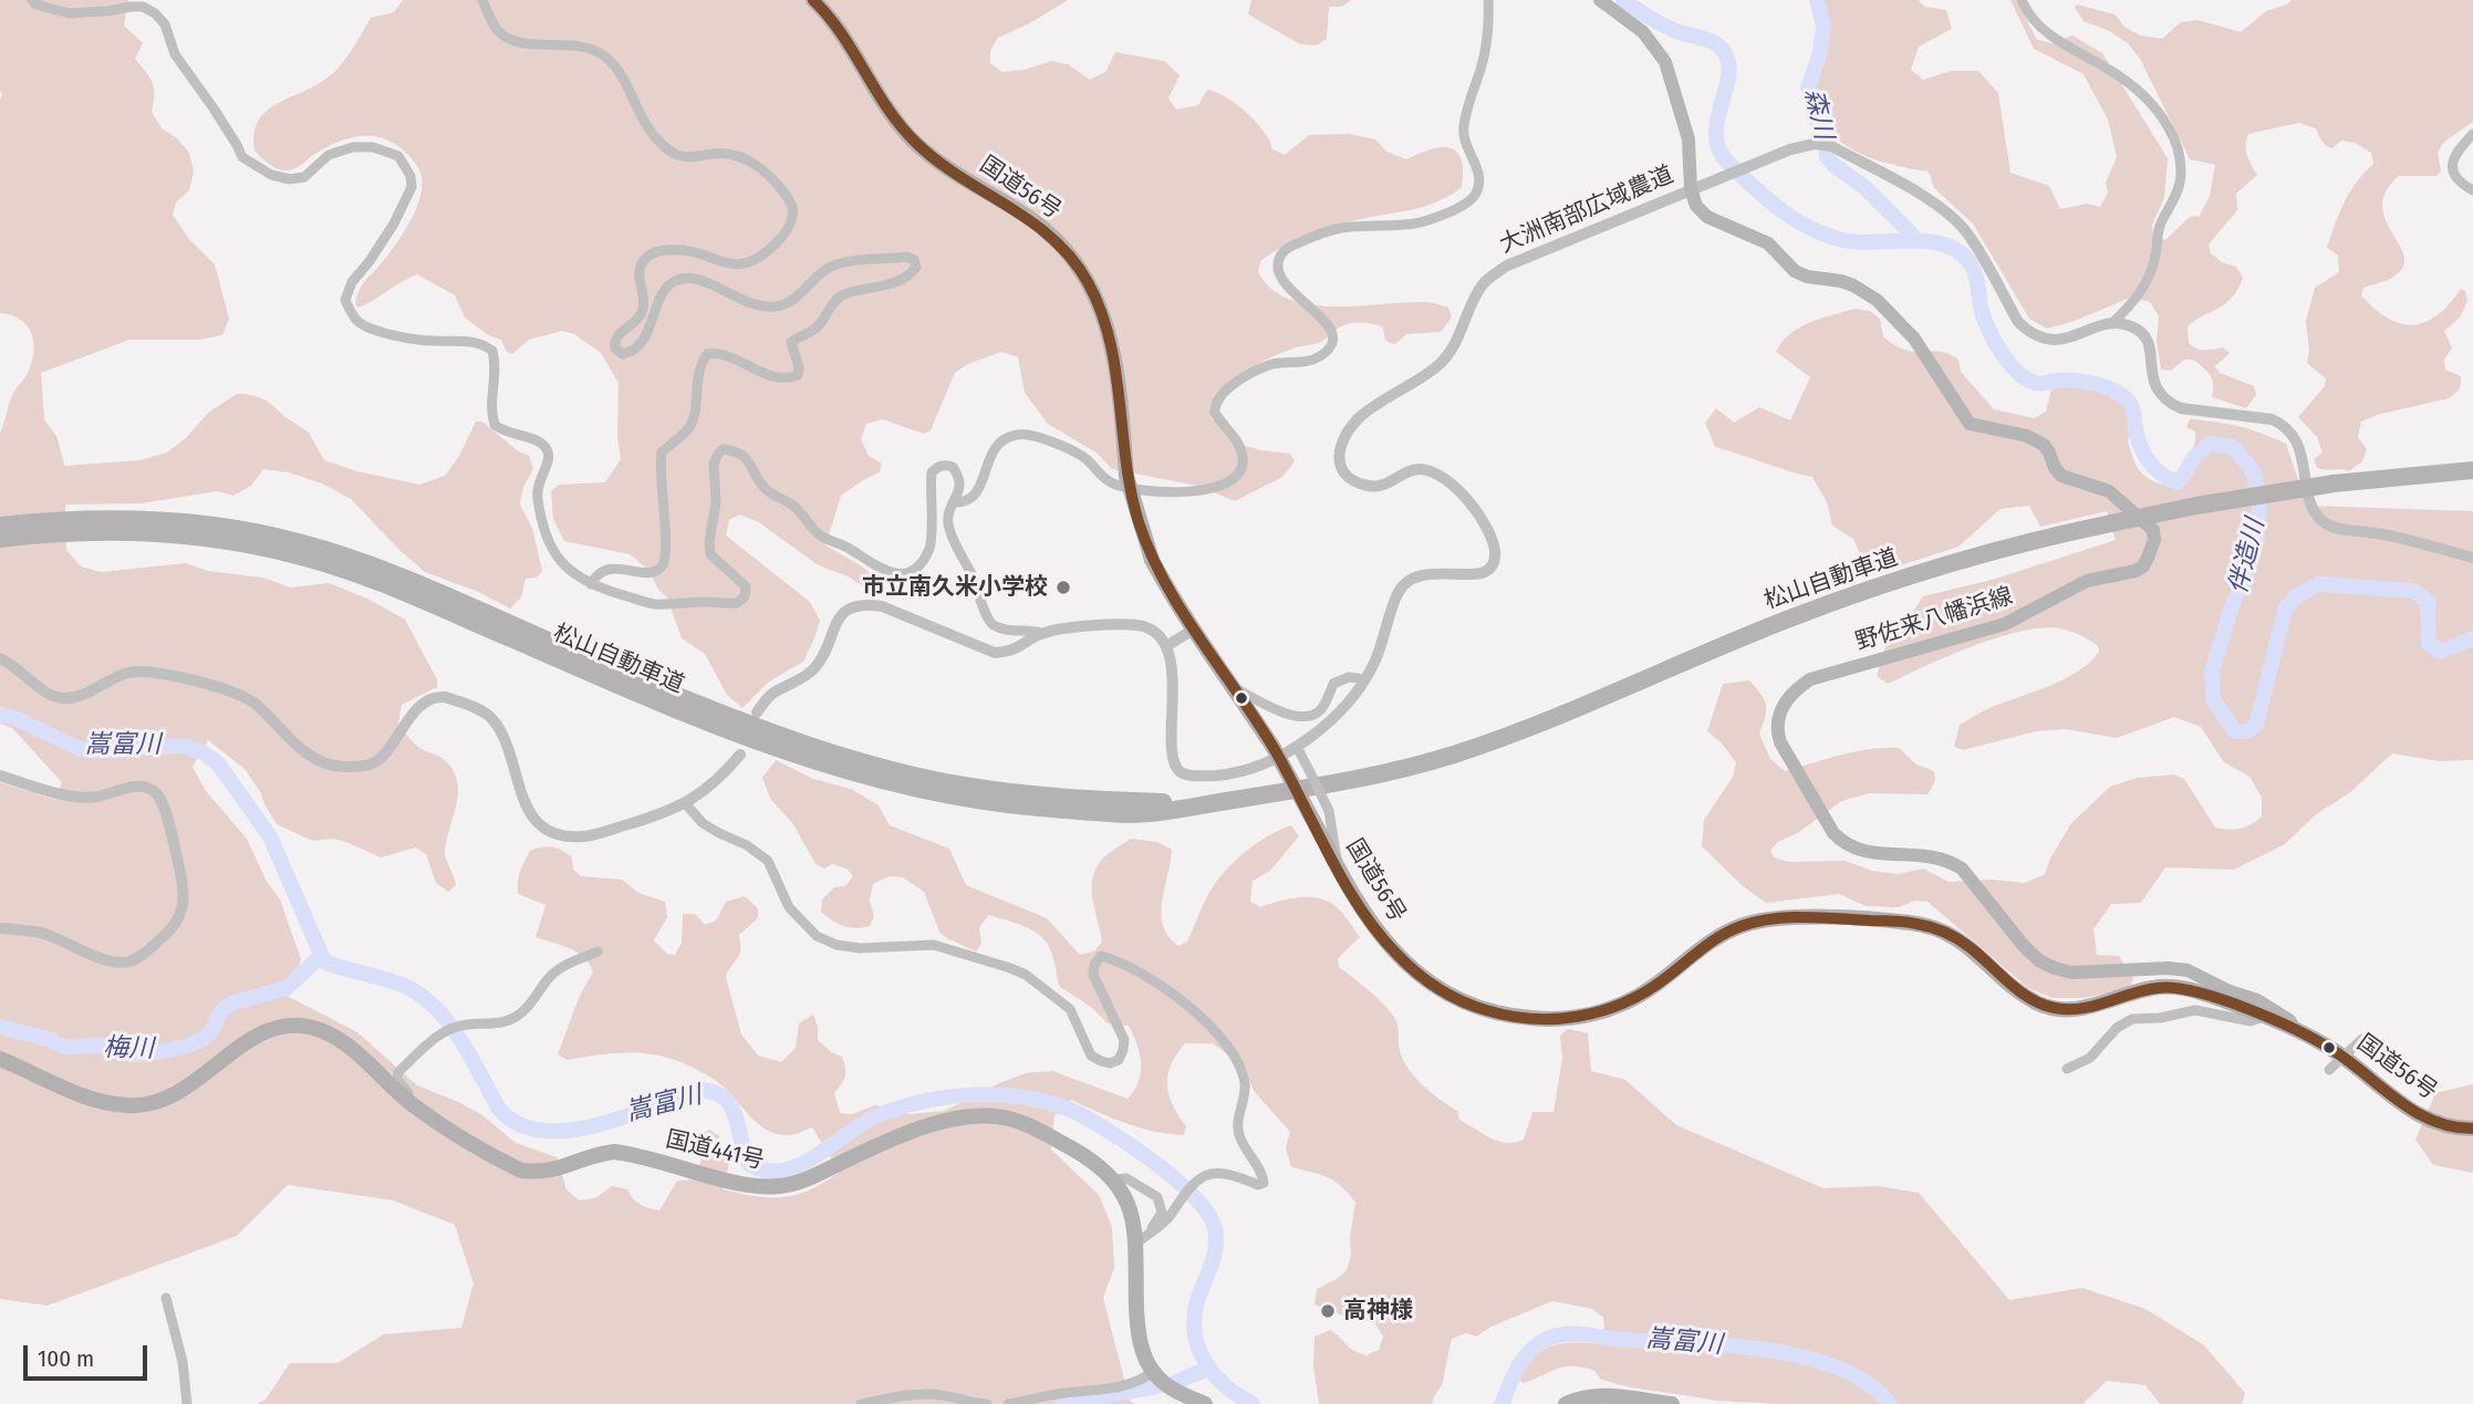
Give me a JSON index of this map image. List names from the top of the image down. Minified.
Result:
{"streets":{"highway":["国道56号","松山自動車道","国道441号"],"main road":["野佐来八幡浜線"],"street":["大洲南部広域農道"]},"crossings":[["国道56号","野佐来八幡浜線"],["大洲南部広域農道","野佐来八幡浜線"]],"water":["森川","伴造川","嵩富川","梅川"],"places":["市立南久米小学校","高神様"],"scale_bar":"100 m"}
